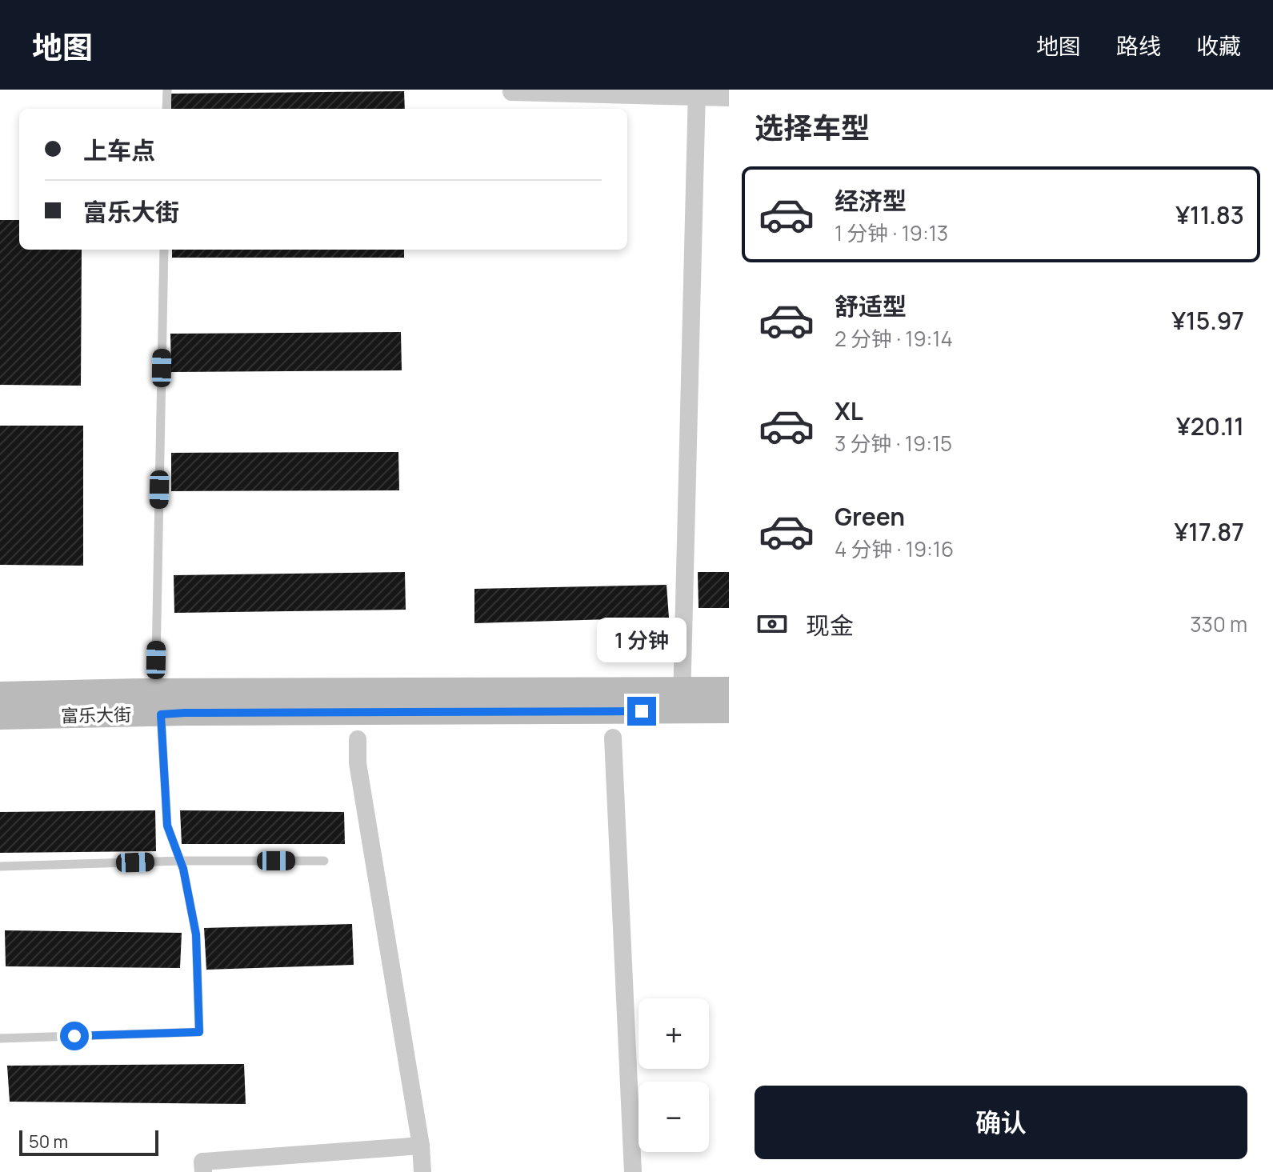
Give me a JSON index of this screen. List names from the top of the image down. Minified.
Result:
{"streets":{"main road":["富乐大街"]},"scale_bar":"50 m","page":{"header":"地图","nav":["地图","路线","收藏"],"heading":"选择车型","banner":["上车点","富乐大街"],"list":[{"name":"经济型","note":"1 分钟 · 19:13","value":"¥11.83"},{"name":"舒适型","note":"2 分钟 · 19:14","value":"¥15.97"},{"name":"XL","note":"3 分钟 · 19:15","value":"¥20.11"},{"name":"Green","note":"4 分钟 · 19:16","value":"¥17.87"}],"pay":["现金","330 m"],"bubble":"1 分钟","map_buttons":["+","−"],"buttons":"确认","scale":"50 m"}}
